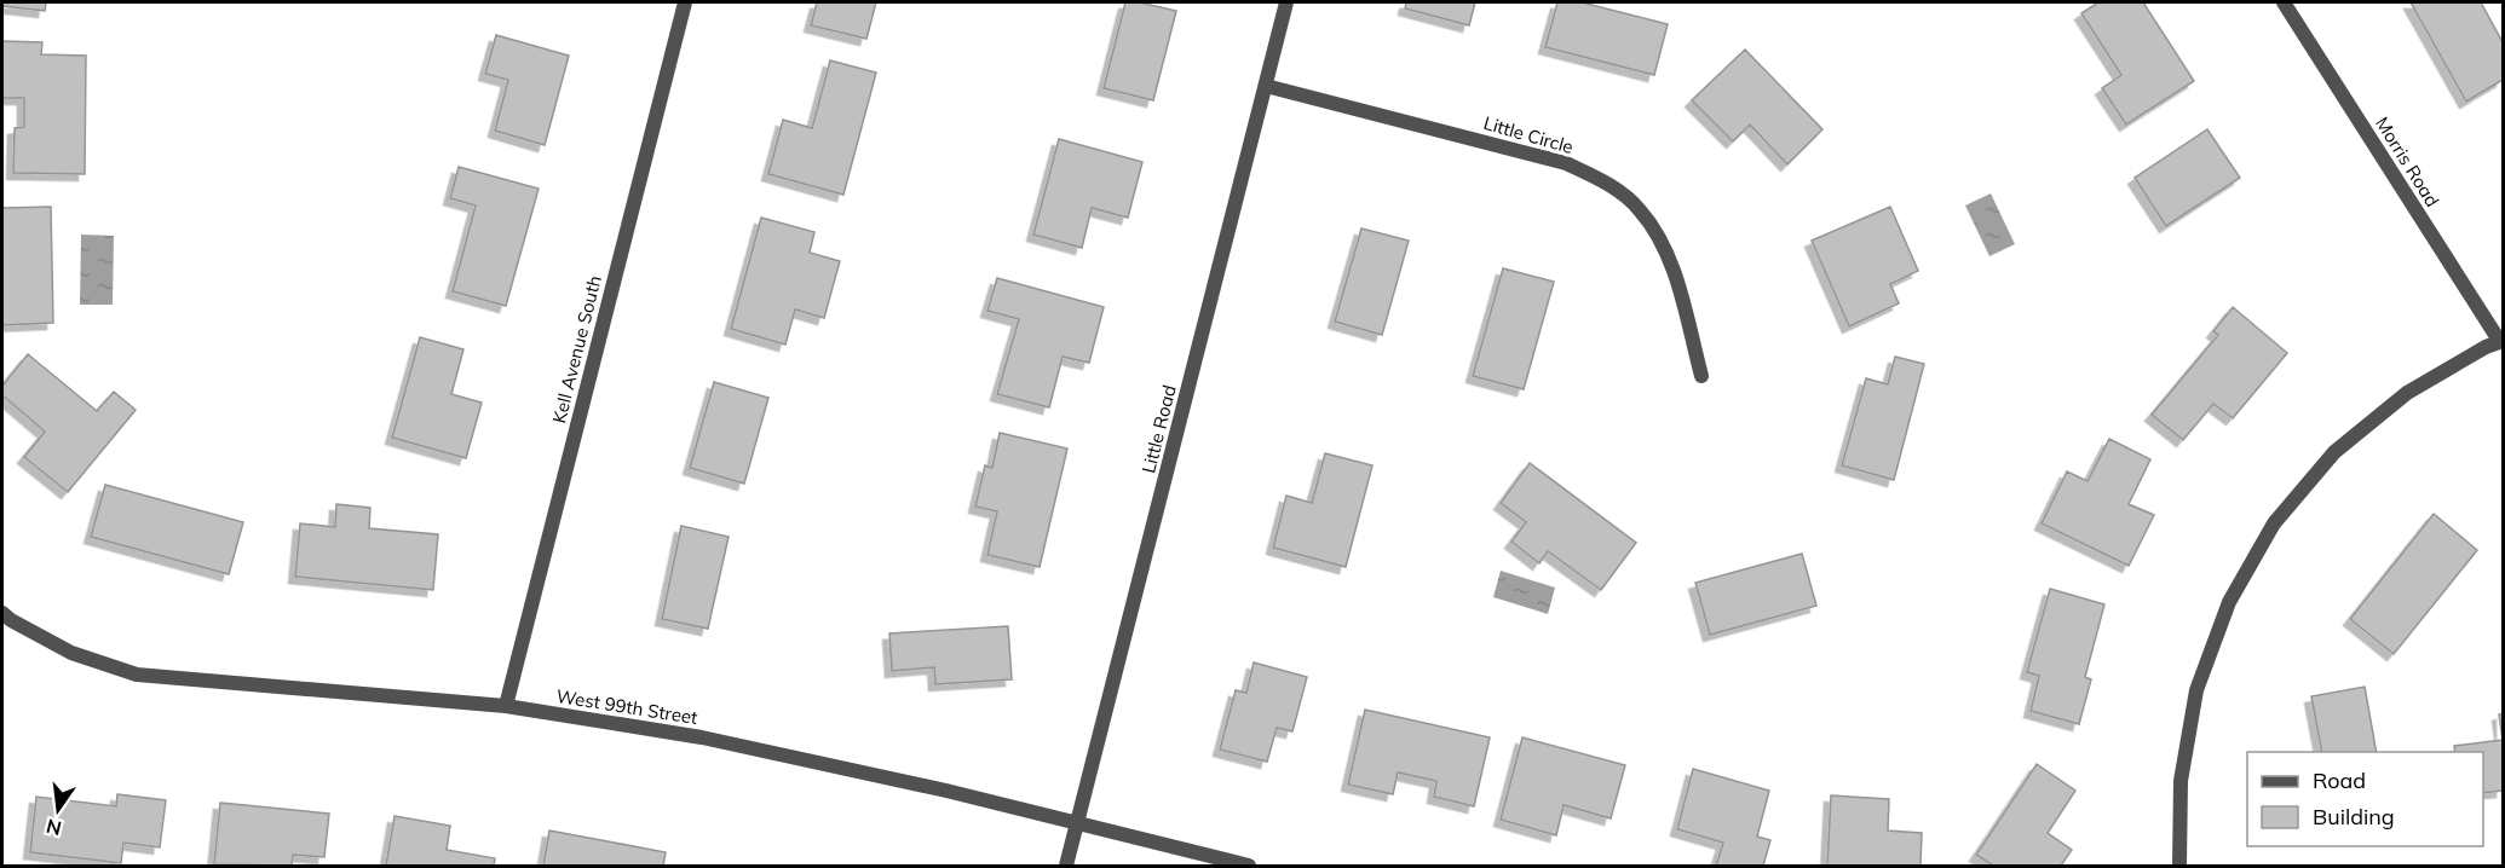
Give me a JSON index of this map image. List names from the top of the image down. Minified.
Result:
{"streets":{"street":["Little Circle","Morris Road","Kell Avenue South","Little Road","West 99th Street"]},"crossings":[["Little Circle","Little Road"],["Kell Avenue South","West 99th Street"],["Little Road","West 99th Street"]],"legend":["Road","Building"],"north":"bottom"}
